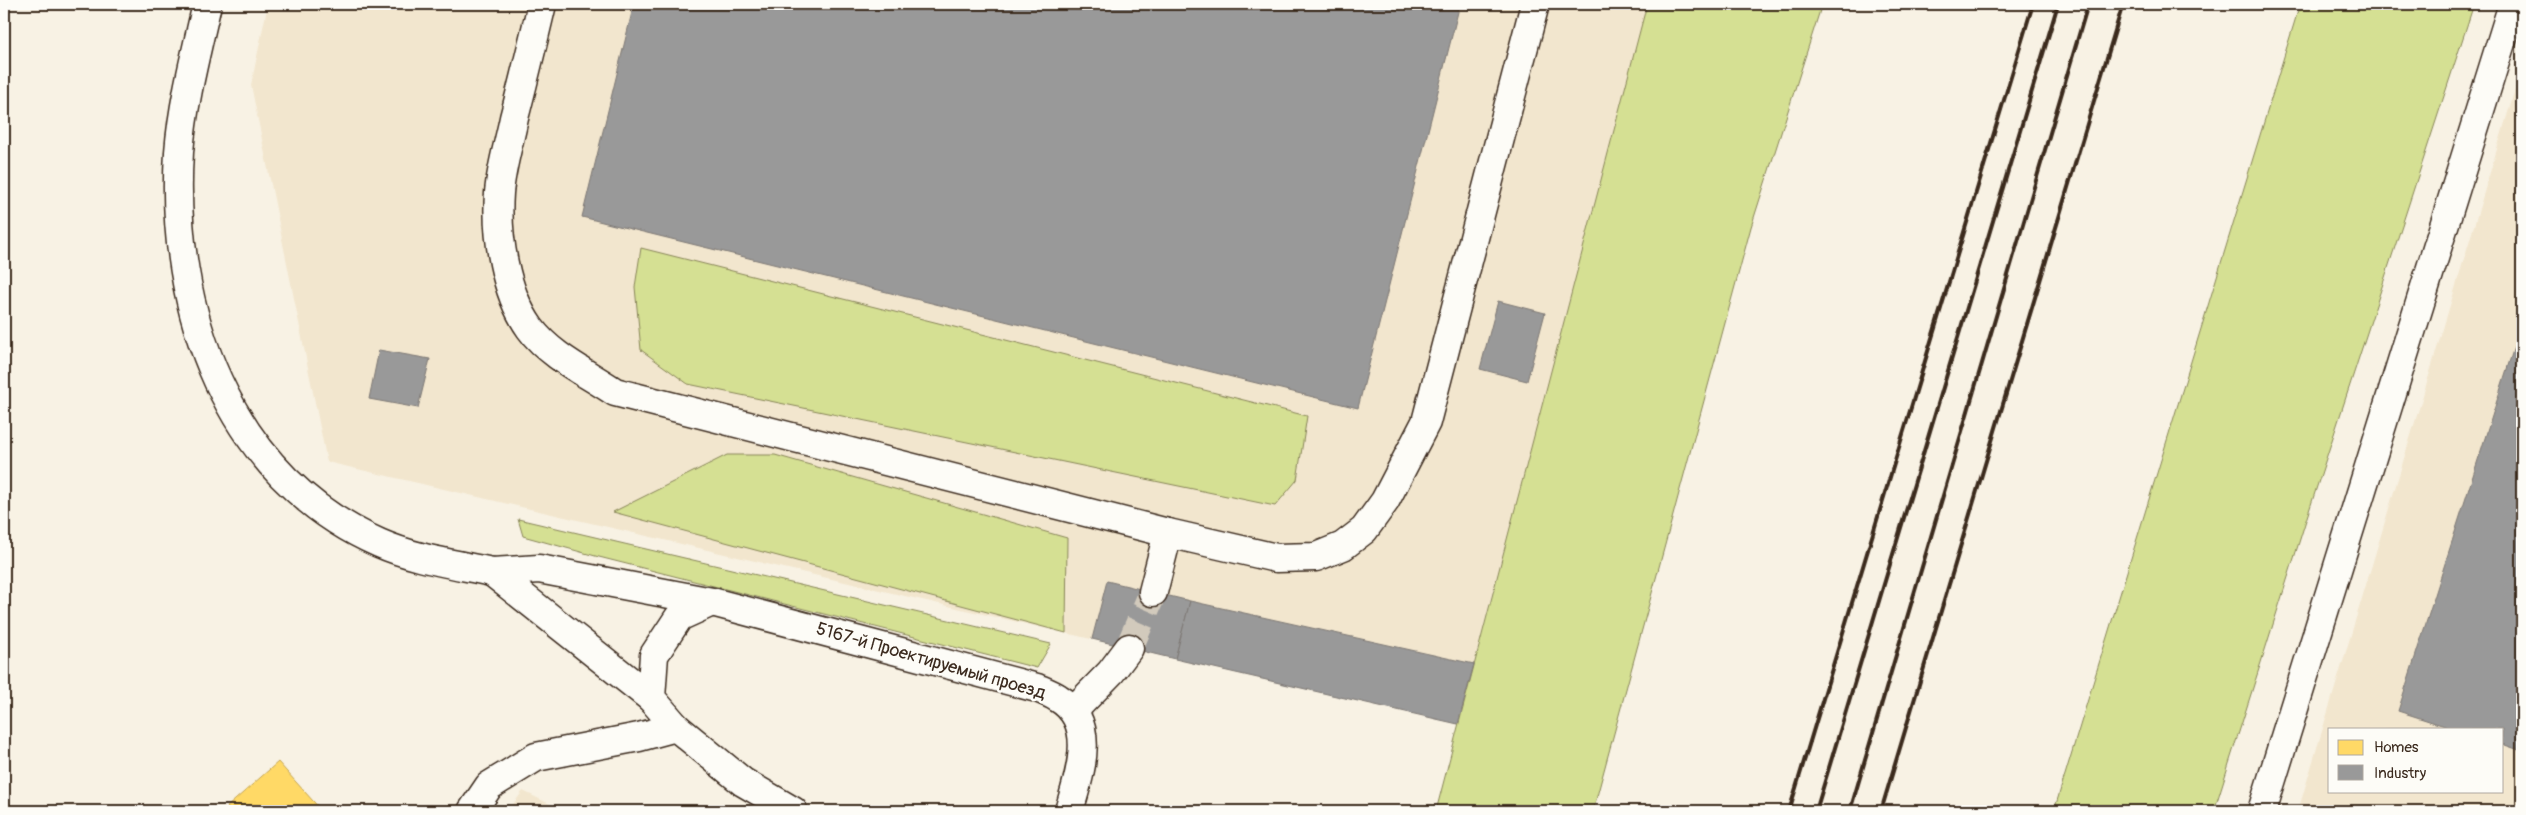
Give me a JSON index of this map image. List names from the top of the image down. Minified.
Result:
{"streets":{"street":["5167-й Проектируемый проезд"]},"legend":["Homes","Industry"]}
